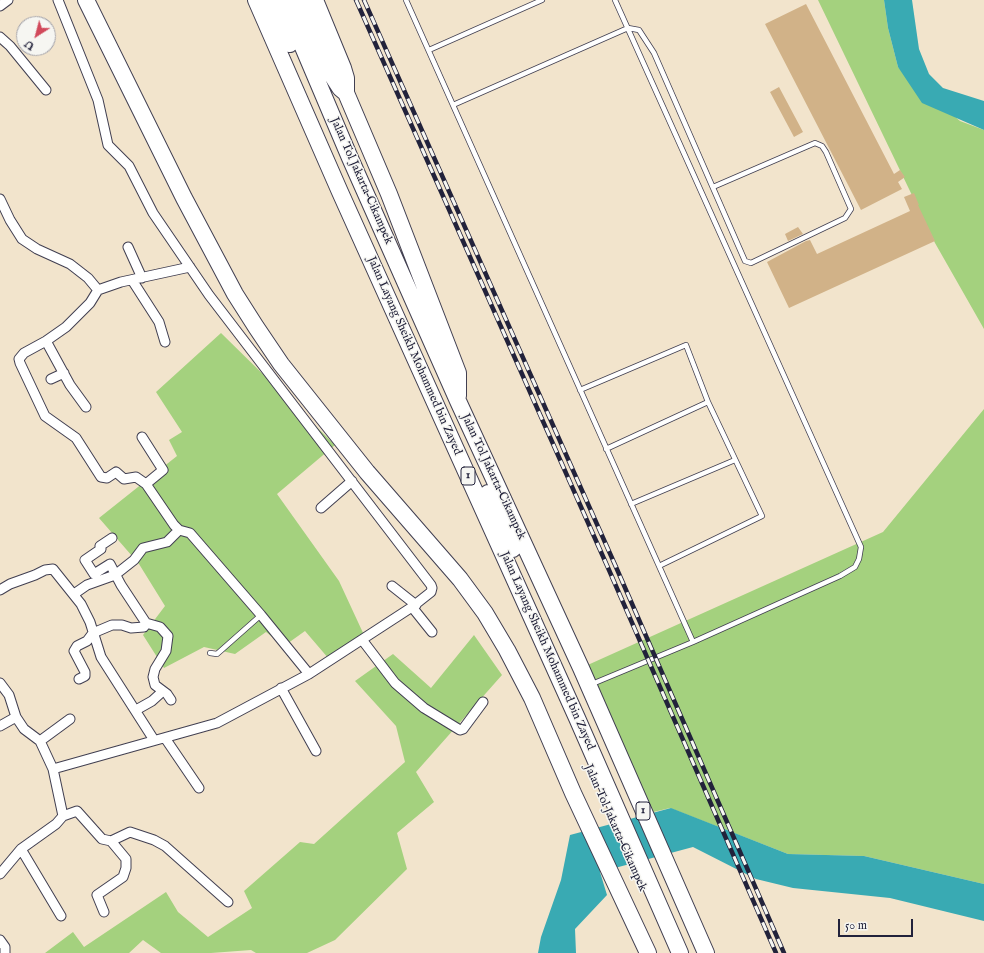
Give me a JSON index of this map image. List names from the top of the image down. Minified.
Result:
{"streets":{"highway":["Jalan Tol Jakarta–Cikampek","Jalan Layang Sheikh Mohammed bin Zayed","1"]},"scale_bar":"50 m","north":"bottom left"}
